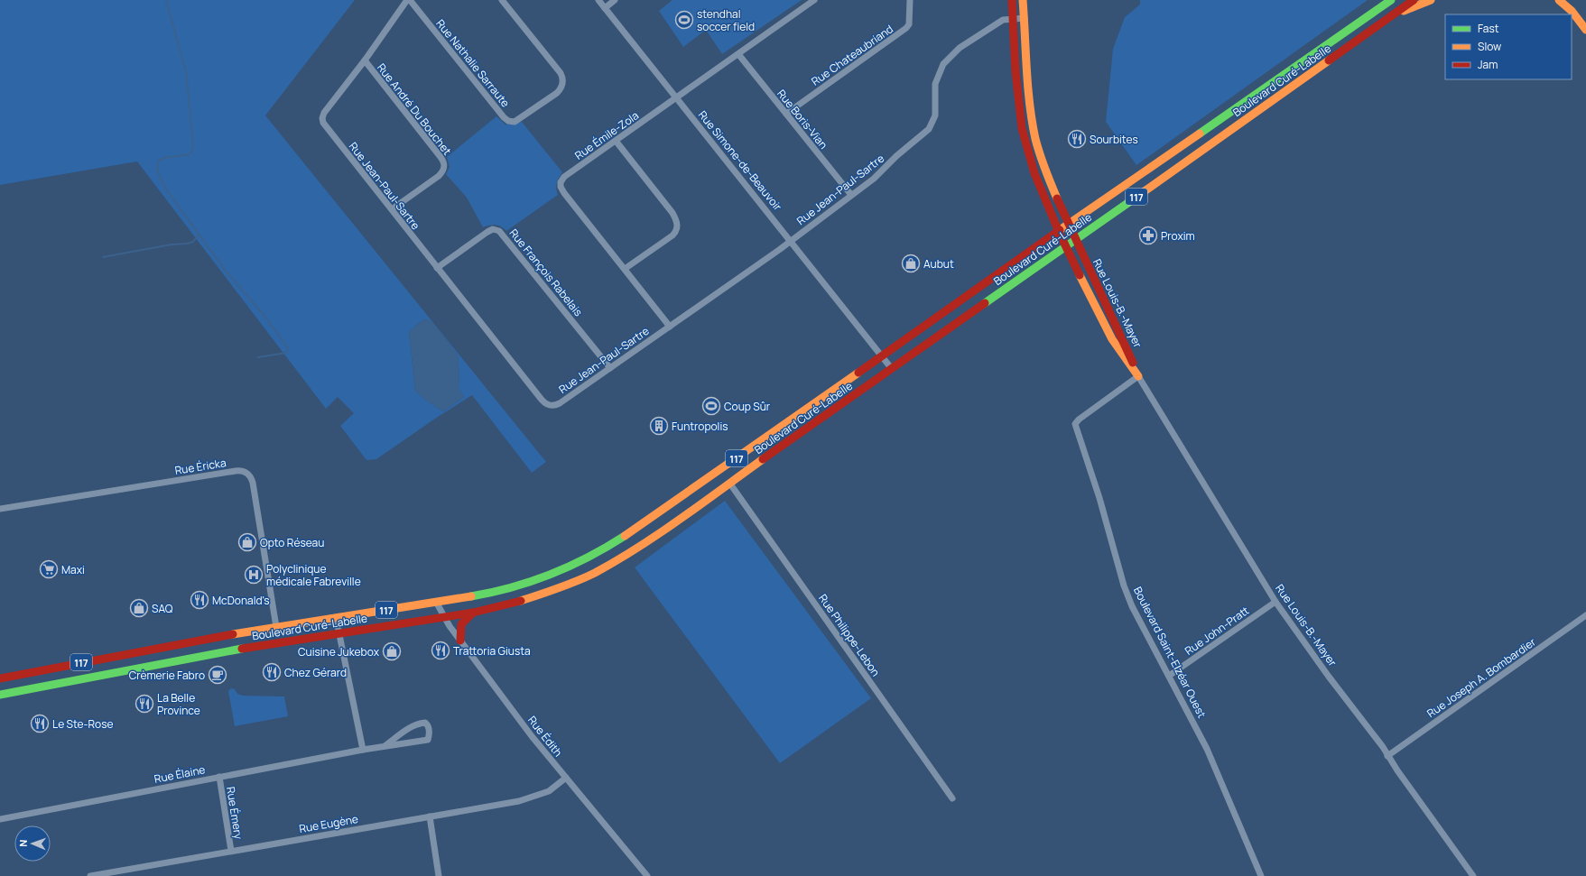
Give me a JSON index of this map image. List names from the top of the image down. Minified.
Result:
{"streets":{"main road":["Boulevard Curé-Labelle","117","Rue Louis-B.-Mayer"],"street":["Rue Chateaubriand","Rue Nathalie Sarraute","Rue André Du Bouchet","Rue Boris-Vian","Rue Émile-Zola","Rue Simone-de-Beauvoir","Rue Jean-Paul-Sartre","Rue François Rabelais","Rue Éricka","Rue John-Pratt","Rue Philippe-Lebon","Boulevard Saint-Elzéar Ouest","Rue Joseph A. Bombardier","Rue Édith","Rue Élaine","Rue Émery","Rue Eugène"]},"crossings":[["Rue Chateaubriand","Rue Boris-Vian"],["Rue Nathalie Sarraute","Rue Jean-Paul-Sartre"],["Boulevard Curé-Labelle","Rue Simone-de-Beauvoir"],["Boulevard Curé-Labelle","Rue Louis-B.-Mayer"],["Boulevard Curé-Labelle","Rue Éricka"],["Boulevard Curé-Labelle","Rue Philippe-Lebon"],["Boulevard Curé-Labelle","Rue Édith"],["Rue André Du Bouchet","Rue Jean-Paul-Sartre"],["Rue Boris-Vian","Rue Émile-Zola"],["Rue Boris-Vian","Rue Jean-Paul-Sartre"],["Rue Émile-Zola","Rue Simone-de-Beauvoir"],["Rue Émile-Zola","Rue Jean-Paul-Sartre"],["Rue Simone-de-Beauvoir","Rue Jean-Paul-Sartre"],["Rue Jean-Paul-Sartre","Rue François Rabelais"],["Rue Louis-B.-Mayer","Rue John-Pratt"],["Rue Louis-B.-Mayer","Boulevard Saint-Elzéar Ouest"],["Rue Louis-B.-Mayer","Rue Joseph A. Bombardier"],["Rue John-Pratt","Boulevard Saint-Elzéar Ouest"],["Rue Édith","Rue Eugène"],["Rue Élaine","Rue Émery"],["Rue Émery","Rue Eugène"]],"places":{"sports":["stendhal soccer field","Coup Sûr"],"restaurant":["Sourbites","McDonald's","Trattoria Giusta","Chez Gérard","La Belle Province","Le Ste-Rose"],"pharmacy":["Proxim"],"shop":["Aubut","Opto Réseau","SAQ","Cuisine Jukebox"],"building":["Funtropolis"],"supermarket":["Maxi"],"hospital":["Polyclinique médicale Fabreville"],"cafe":["Crèmerie Fabro"]},"legend":["Fast","Slow","Jam"],"north":"left"}
